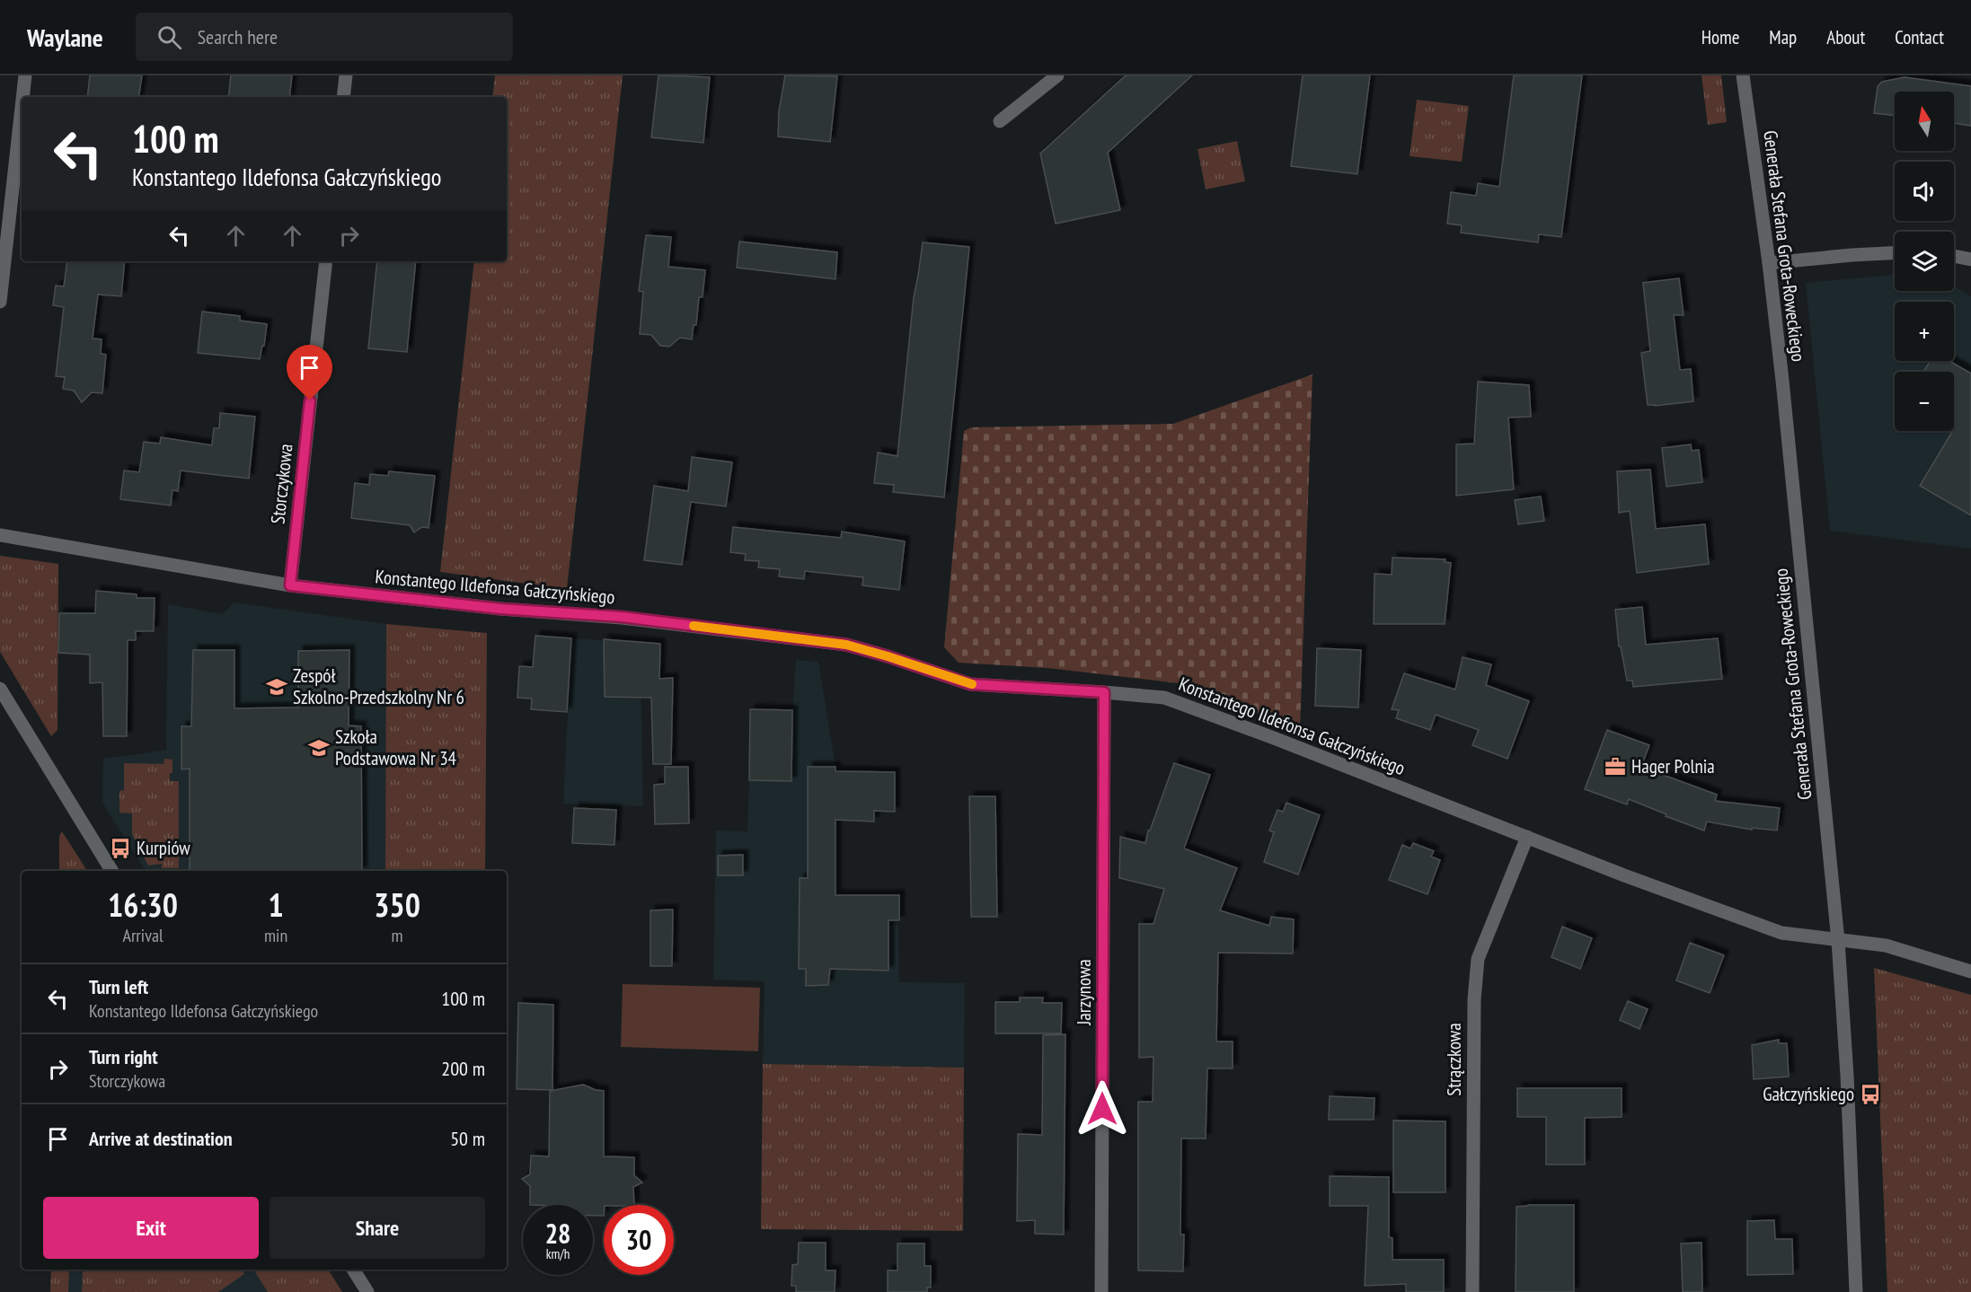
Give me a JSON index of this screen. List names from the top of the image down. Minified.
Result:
{"streets":{"street":["Generała Stefana Grota-Roweckiego","Storczykowa","Konstantego Ildefonsa Gałczyńskiego","Jarzynowa","Strączkowa"]},"crossings":[["Generała Stefana Grota-Roweckiego","Konstantego Ildefonsa Gałczyńskiego"],["Storczykowa","Konstantego Ildefonsa Gałczyńskiego"],["Konstantego Ildefonsa Gałczyńskiego","Jarzynowa"],["Konstantego Ildefonsa Gałczyńskiego","Strączkowa"]],"places":{"school or university":["Zespół Szkolno-Przedszkolny Nr 6","Szkoła Podstawowa Nr 34"],"office":["Hager Polnia"],"bus stop":["Kurpiów","Gałczyńskiego"]},"north":"top","page":{"header":"Waylane","search":"Search here","nav":["Home","Map","About","Contact"],"map_buttons":["+","−"],"turn":["100 m","Konstantego Ildefonsa Gałczyńskiego"],"eta":["16:30","Arrival","1","min","350","m"],"list":[{"name":"Turn left","note":"Konstantego Ildefonsa Gałczyńskiego","value":"100 m"},{"name":"Turn right","note":"Storczykowa","value":"200 m"},{"name":"Arrive at destination","value":"50 m"}],"buttons":["Exit","Share"],"speed":"28 km/h","limit":"30"}}
